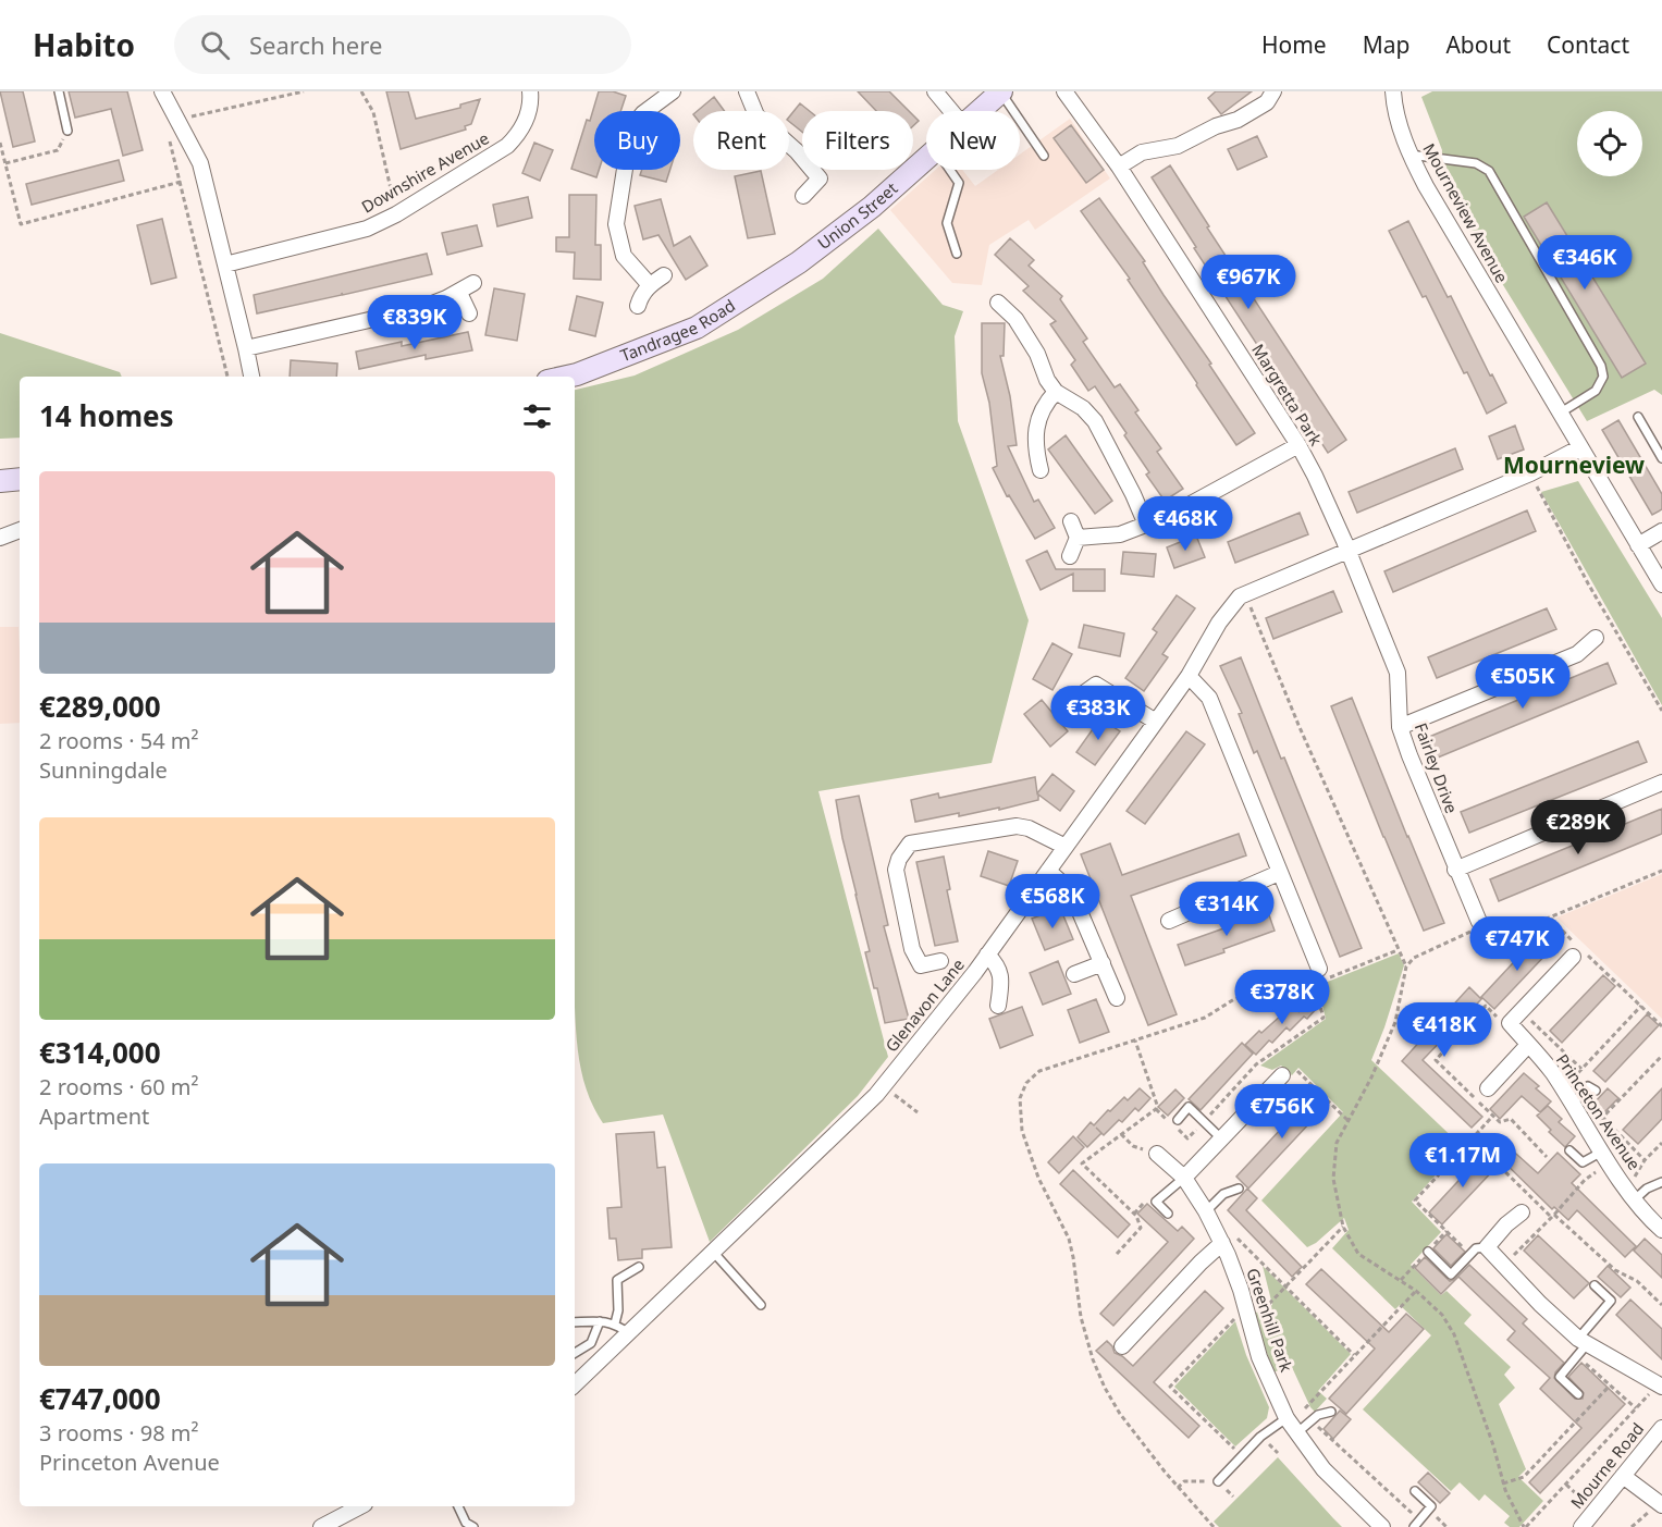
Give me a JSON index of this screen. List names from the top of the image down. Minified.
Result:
{"streets":{"street":["Downshire Avenue","Mourneview Avenue","Union Street","Tandragee Road","Margretta Park","Fairley Drive","Glenavon Lane","Princeton Avenue","Greenhill Park","Mourne Road"]},"crossings":[["Union Street","Tandragee Road"],["Margretta Park","Fairley Drive"]],"districts":["Mourneview"],"page":{"header":"Habito","search":"Search here","nav":["Home","Map","About","Contact"],"chip":["Buy","Rent","Filters","New"],"price":["€346K","€967K","€839K","€468K","€505K","€383K","€289K","€568K","€314K","€747K","€378K","€418K","€756K","€1.17M"],"heading":"14 homes","list":[{"name":"€289,000","note":"2 rooms · 54 m² · Sunningdale"},{"name":"€314,000","note":"2 rooms · 60 m² · Apartment"},{"name":"€747,000","note":"3 rooms · 98 m² · Princeton Avenue"}]}}
